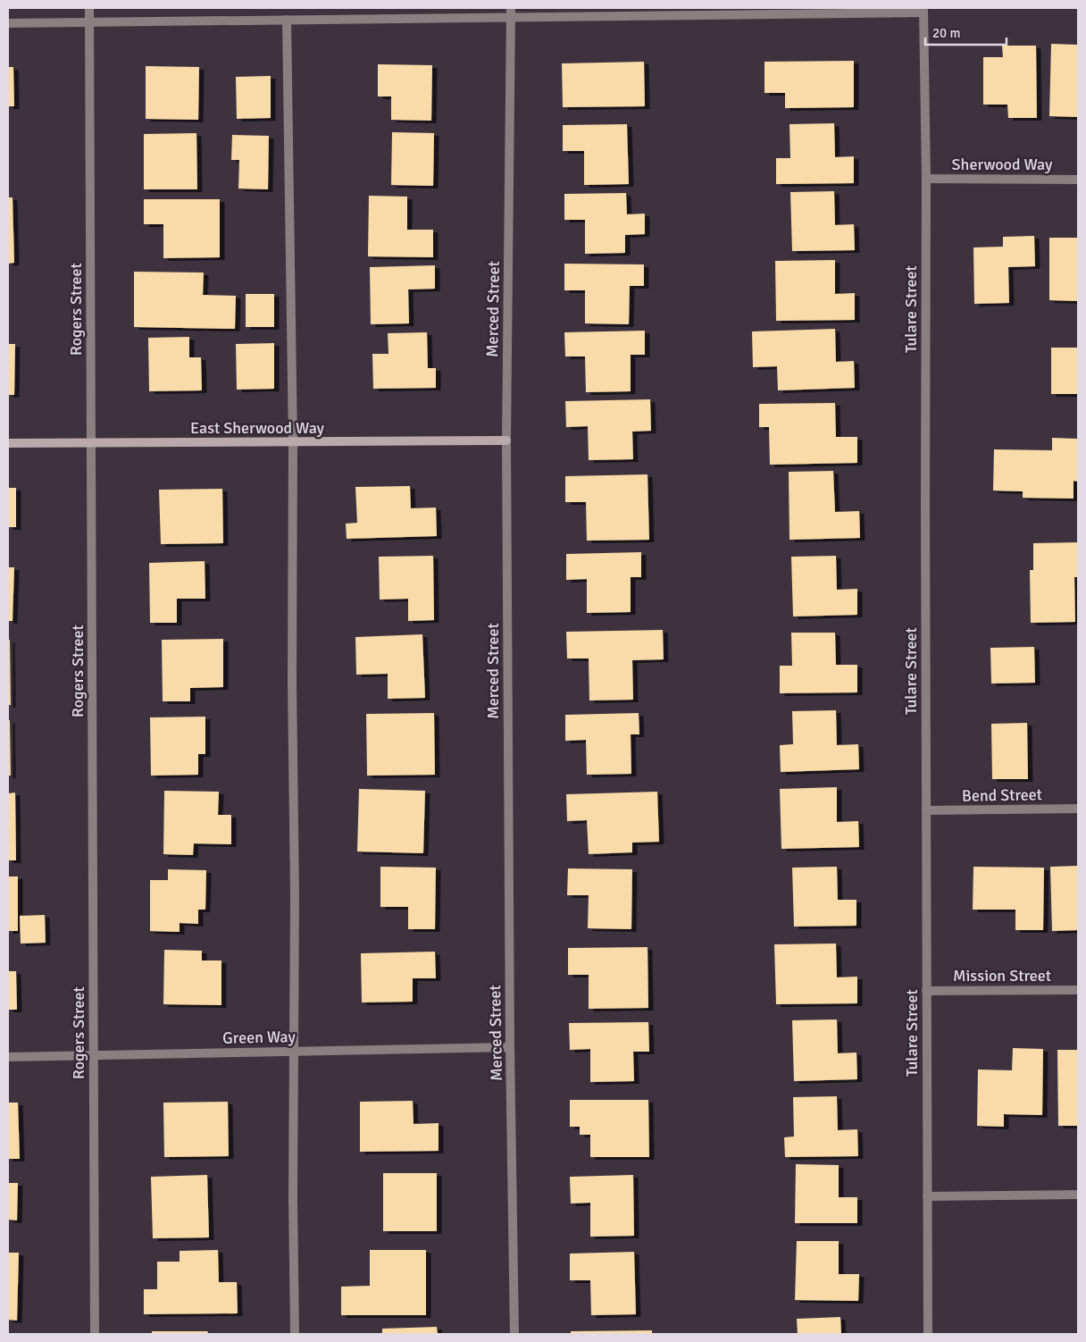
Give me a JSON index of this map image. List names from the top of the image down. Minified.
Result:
{"streets":{"street":["Sherwood Way","Rogers Street","Merced Street","Tulare Street","East Sherwood Way","Bend Street","Mission Street","Green Way"]},"crossings":[["Sherwood Way","Tulare Street"],["Rogers Street","East Sherwood Way"],["Rogers Street","Green Way"],["Merced Street","East Sherwood Way"],["Merced Street","Green Way"],["Tulare Street","Bend Street"],["Tulare Street","Mission Street"]],"scale_bar":"20 m"}
